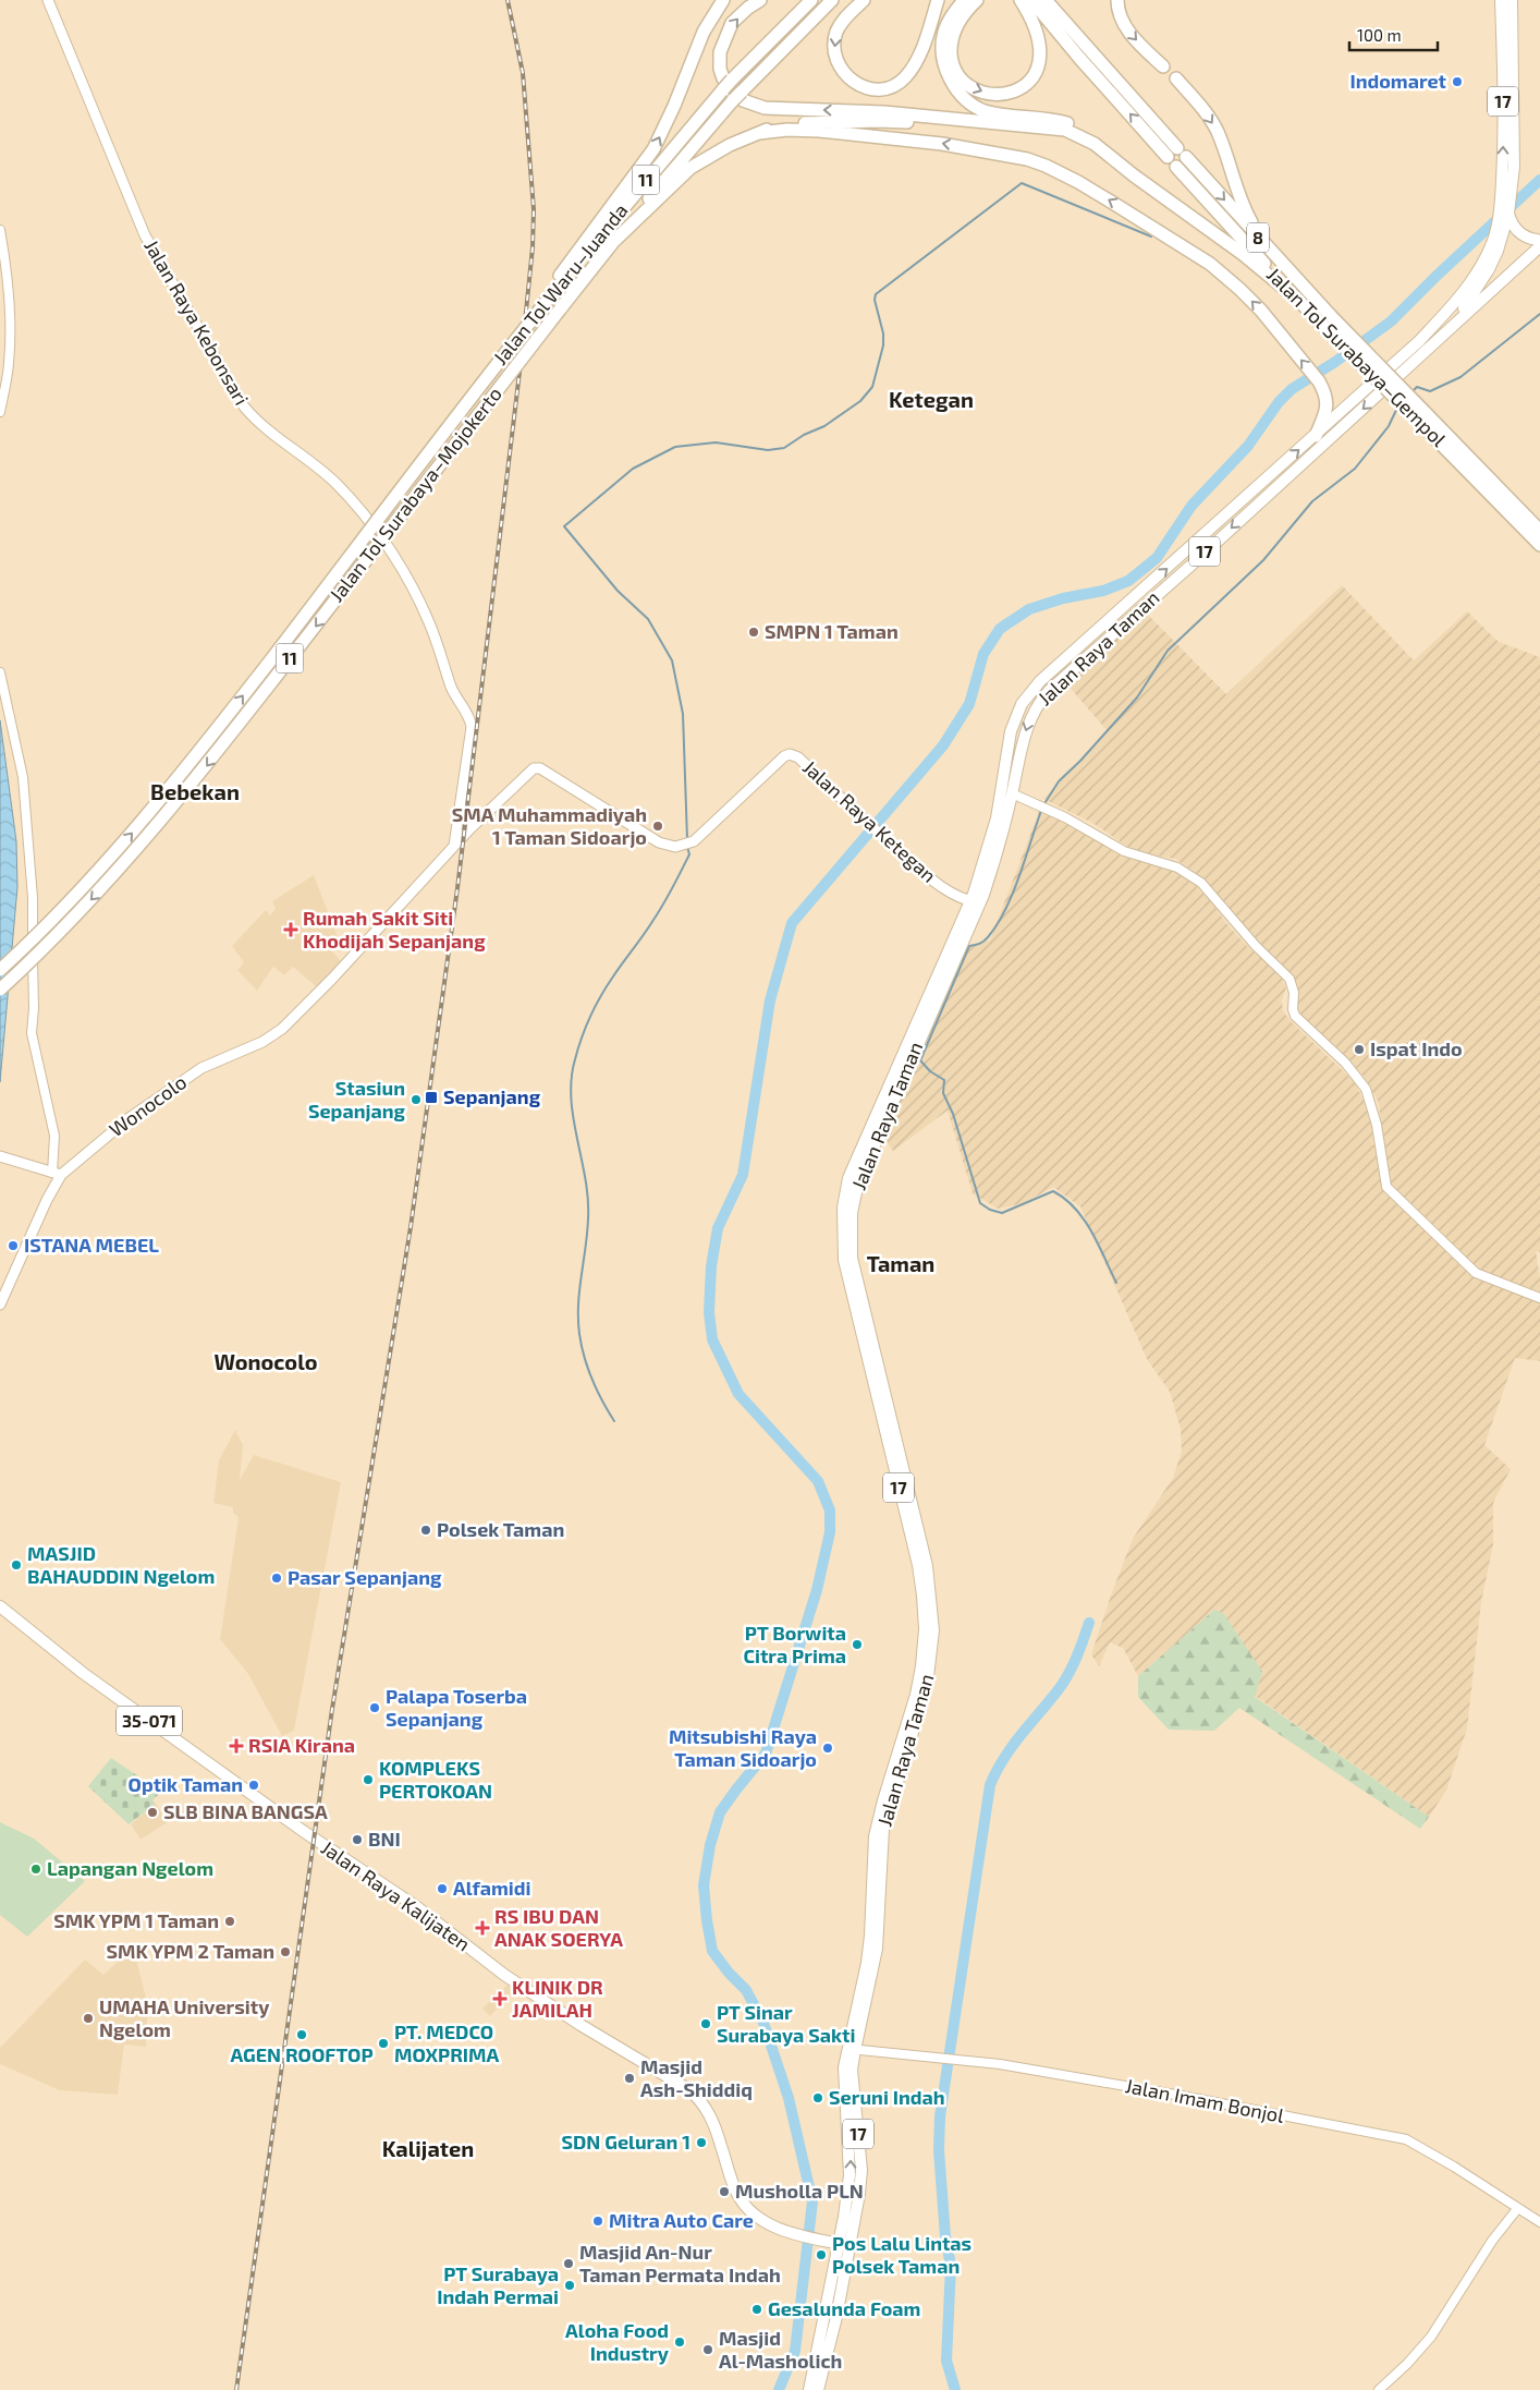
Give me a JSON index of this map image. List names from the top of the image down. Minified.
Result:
{"streets":{"highway":["11","8","Jalan Tol Waru–Juanda","Jalan Tol Surabaya–Gempol","Jalan Tol Surabaya–Mojokerto"],"main road":["17","Jalan Raya Kebonsari","Jalan Raya Taman","Jalan Raya Ketegan","Wonocolo","35-071","Jalan Raya Kalijaten"],"street":["Jalan Imam Bonjol"]},"crossings":[["17","Jalan Raya Taman"],["17","Jalan Raya Kalijaten"],["Jalan Tol Waru–Juanda","Jalan Tol Surabaya–Mojokerto"],["Jalan Raya Kebonsari","Jalan Raya Ketegan"],["Jalan Raya Kebonsari","Wonocolo"],["Jalan Raya Taman","Jalan Raya Ketegan"],["Jalan Raya Taman","Jalan Raya Kalijaten"],["Jalan Raya Taman","Jalan Imam Bonjol"],["Jalan Raya Ketegan","Wonocolo"]],"districts":["Ketegan","Bebekan","Taman","Wonocolo","Kalijaten"],"places":{"other":["Indomaret","SMPN 1 Taman","SMA Muhammadiyah 1 Taman Sidoarjo","Ispat Indo","Stasiun Sepanjang","ISTANA MEBEL","Polsek Taman","MASJID BAHAUDDIN Ngelom","Pasar Sepanjang","PT Borwita Citra Prima","Palapa Toserba Sepanjang","Mitsubishi Raya Taman Sidoarjo","KOMPLEKS PERTOKOAN","Optik Taman","SLB BINA BANGSA","BNI","Lapangan Ngelom","Alfamidi","SMK YPM 1 Taman","SMK YPM 2 Taman","UMAHA University Ngelom","PT Sinar Surabaya Sakti","AGEN ROOFTOP","PT. MEDCO MOXPRIMA","Masjid Ash-Shiddiq","Seruni Indah","SDN Geluran 1","Musholla PLN","Mitra Auto Care","Pos Lalu Lintas Polsek Taman","Masjid An-Nur Taman Permata Indah","PT Surabaya Indah Permai","Gesalunda Foam","Aloha Food Industry","Masjid Al-Masholich"],"health":["Rumah Sakit Siti Khodijah Sepanjang","RSIA Kirana","RS IBU DAN ANAK SOERYA","KLINIK DR JAMILAH"],"transit":["Sepanjang"]},"scale_bar":"100 m"}
